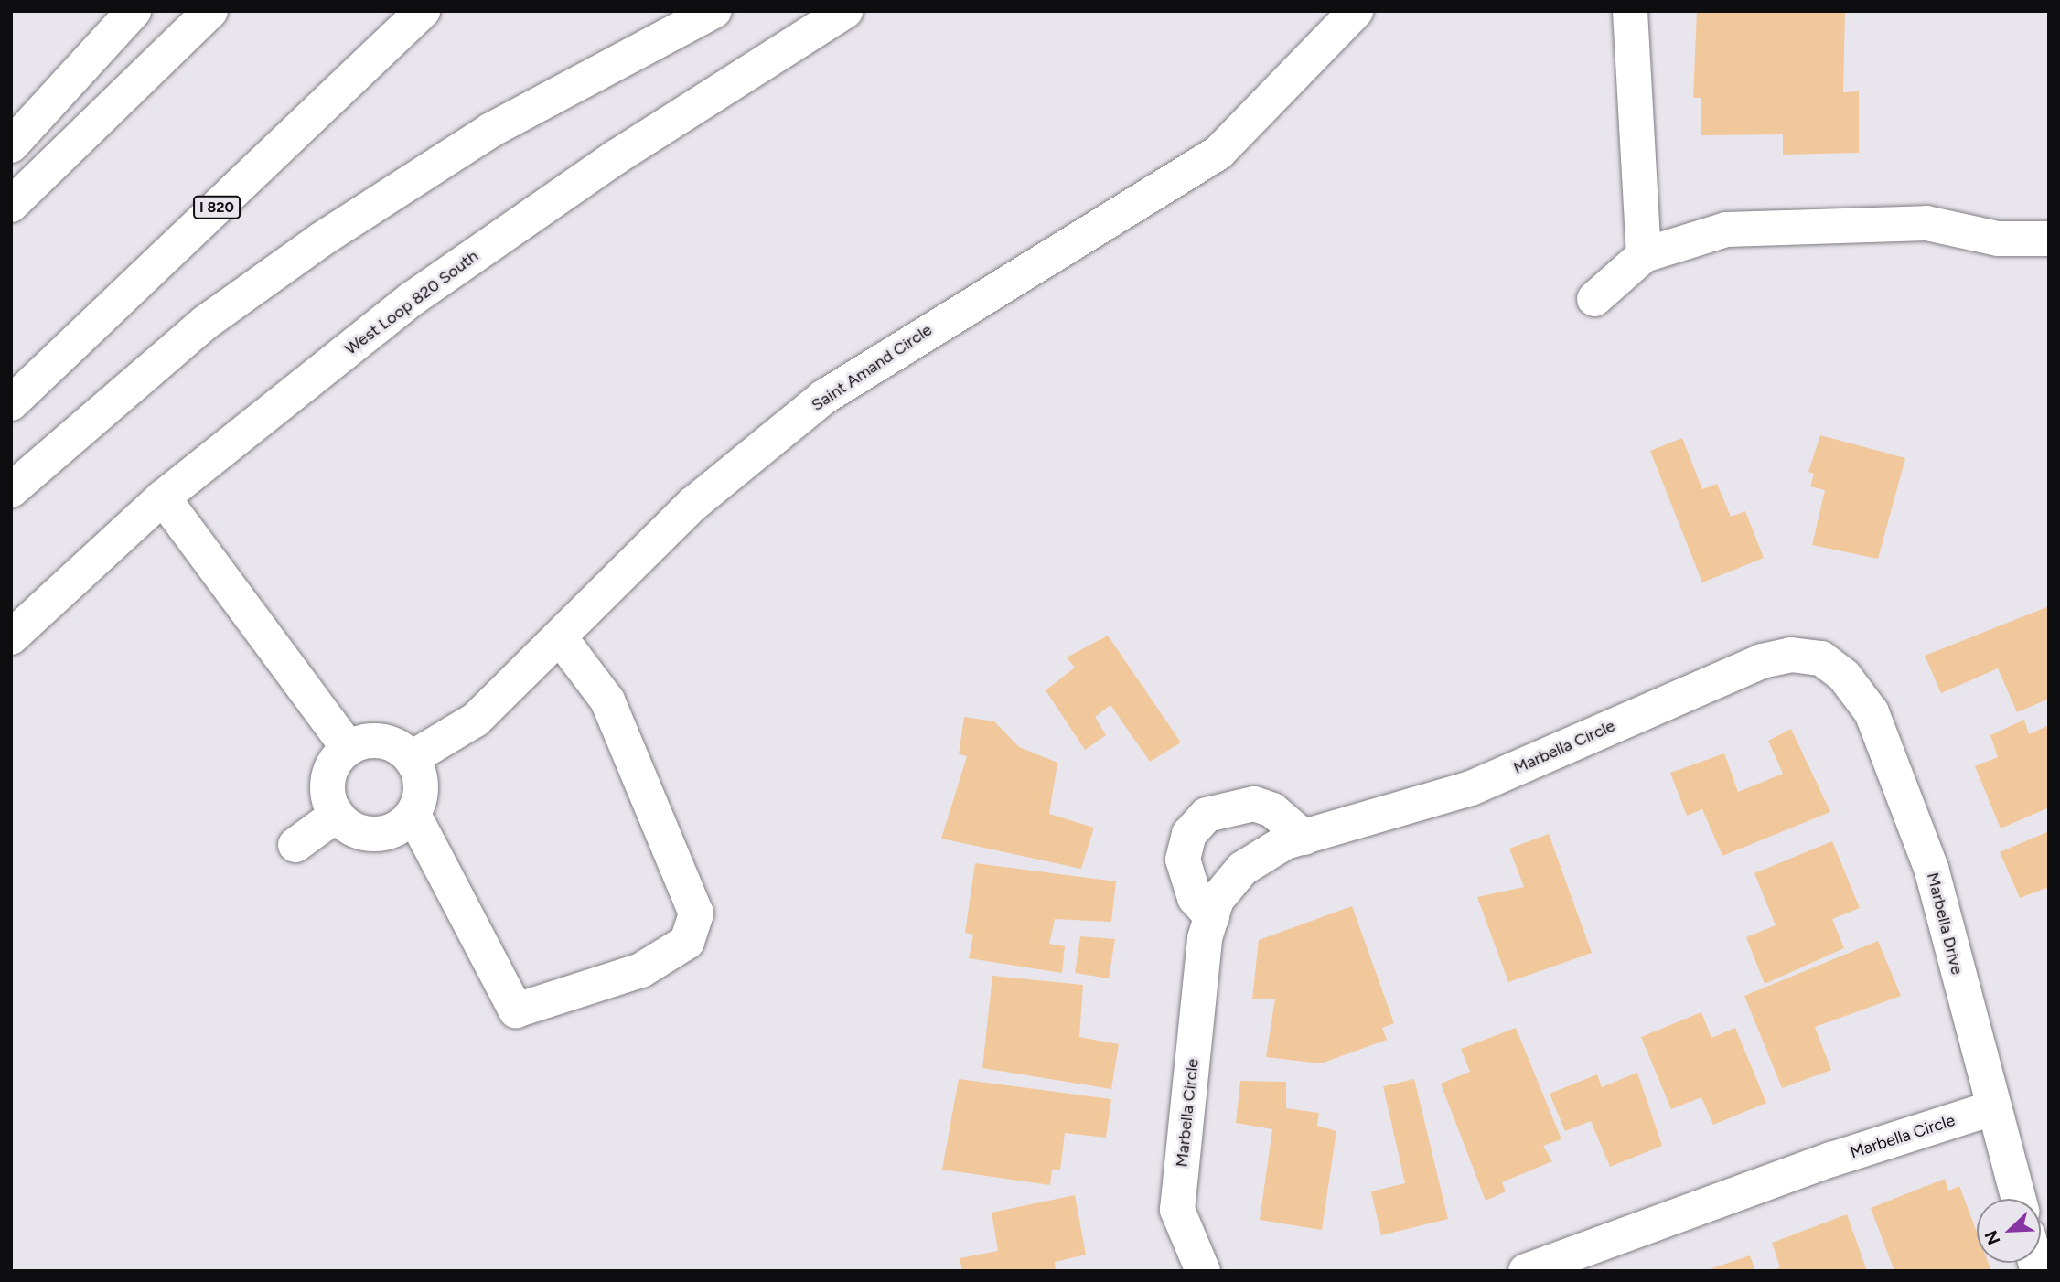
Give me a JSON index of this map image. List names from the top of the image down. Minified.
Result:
{"streets":{"main road":["I 820","West Loop 820 South","Saint Amand Circle","Marbella Circle","Marbella Drive"]},"crossings":[["Marbella Circle","Marbella Drive"]],"north":"bottom left"}
